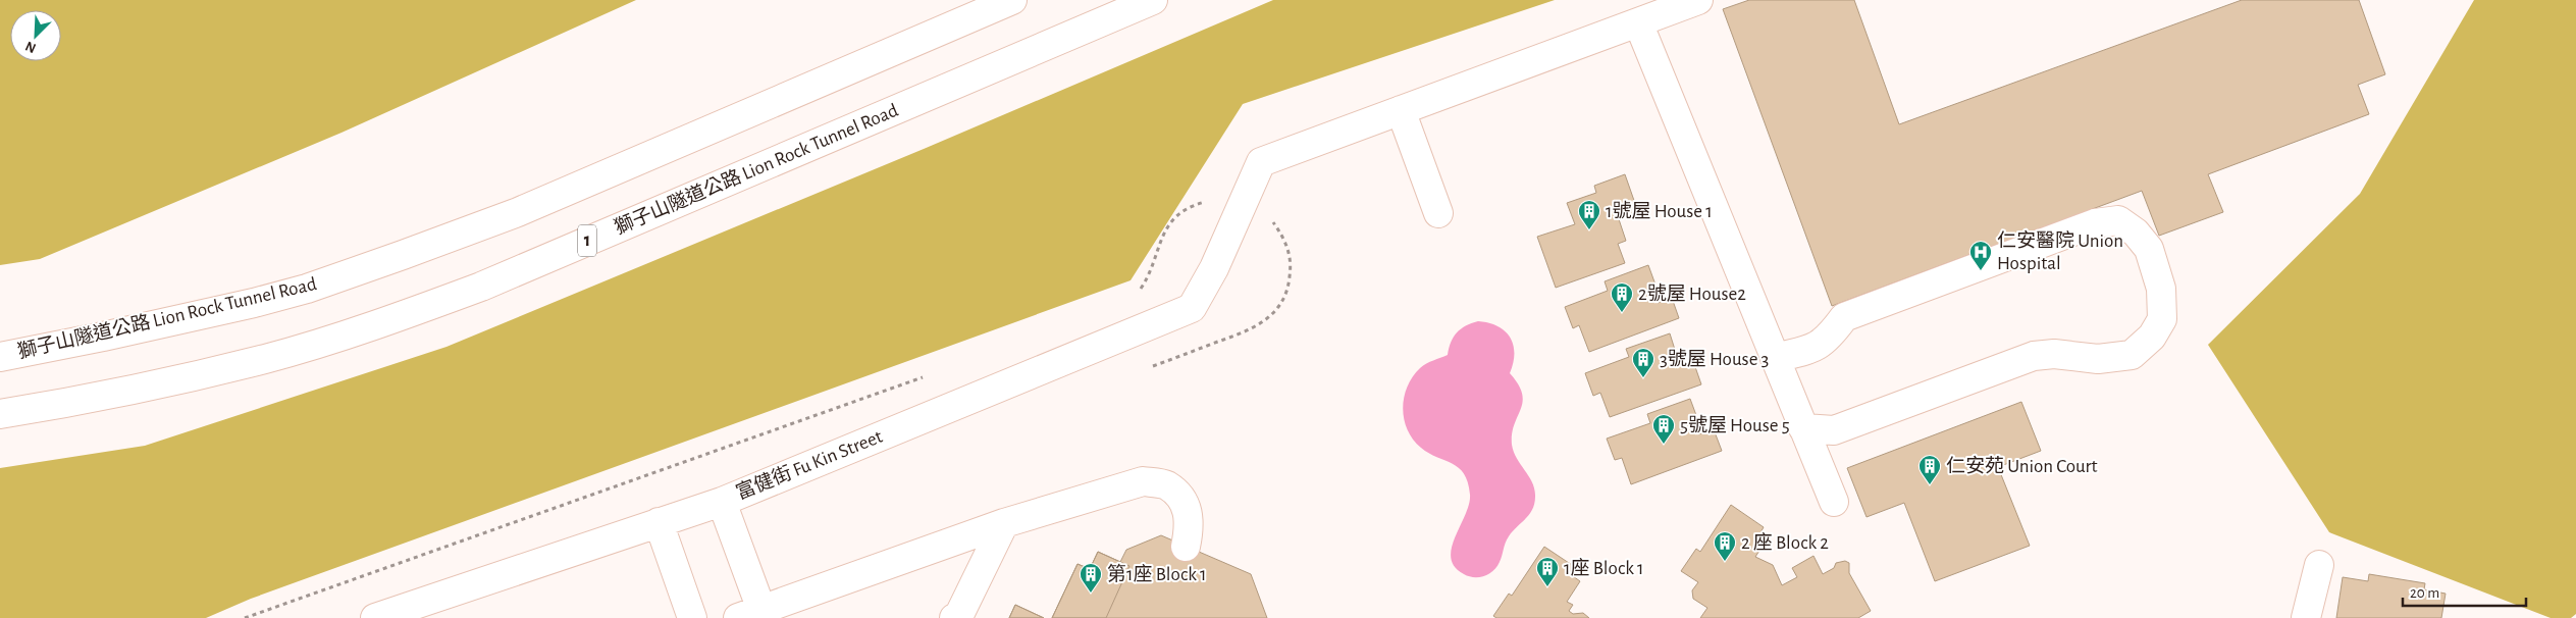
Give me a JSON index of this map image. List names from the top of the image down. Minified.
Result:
{"streets":{"main road":["獅子山隧道公路 Lion Rock Tunnel Road","1","富健街 Fu Kin Street"]},"places":{"building":["1號屋 House 1","2號屋 House2","3號屋 House 3","5號屋 House 5","仁安苑 Union Court","2 座 Block 2","1座 Block 1","第1座 Block 1"],"hospital":["仁安醫院 Union Hospital"]},"scale_bar":"20 m","north":"bottom left"}
